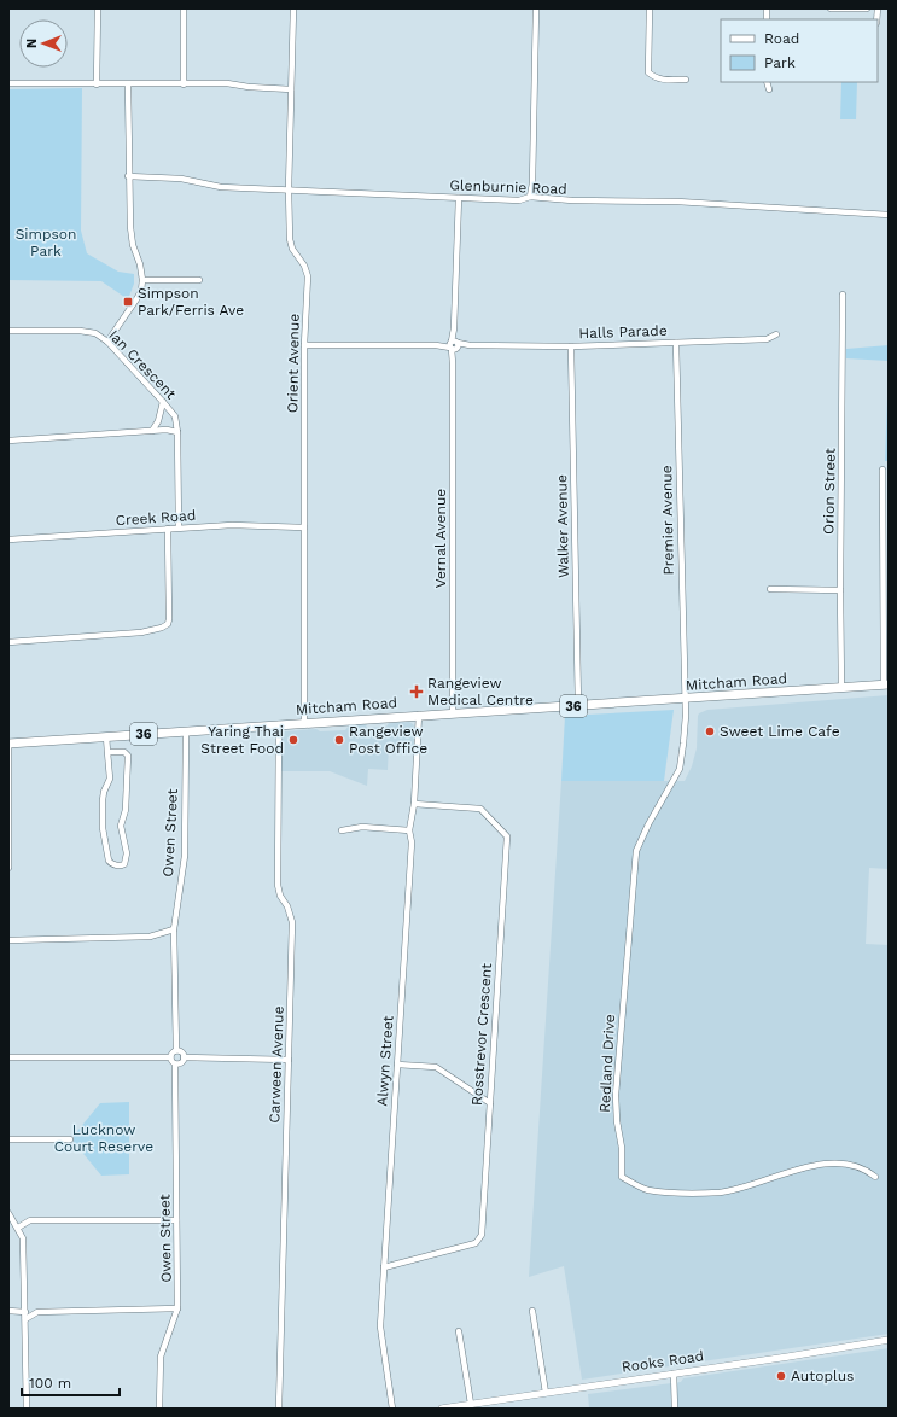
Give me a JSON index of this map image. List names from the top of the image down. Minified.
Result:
{"streets":{"main road":["Mitcham Road","36"],"street":["Glenburnie Road","Halls Parade","Orient Avenue","Ian Crescent","Orion Street","Creek Road","Premier Avenue","Walker Avenue","Vernal Avenue","Owen Street","Rosstrevor Crescent","Alwyn Street","Redland Drive","Carween Avenue","Rooks Road"]},"crossings":[["Glenburnie Road","Orient Avenue"],["Glenburnie Road","Vernal Avenue"],["Halls Parade","Orient Avenue"],["Halls Parade","Premier Avenue"],["Halls Parade","Walker Avenue"],["Halls Parade","Vernal Avenue"],["Orient Avenue","Creek Road"],["Orient Avenue","Mitcham Road"],["Ian Crescent","Creek Road"],["Orion Street","Mitcham Road"],["Premier Avenue","Mitcham Road"],["Premier Avenue","Redland Drive"],["Walker Avenue","Mitcham Road"],["Vernal Avenue","Mitcham Road"],["Mitcham Road","Owen Street"],["Mitcham Road","Alwyn Street"],["Mitcham Road","Redland Drive"],["Mitcham Road","Carween Avenue"],["Rosstrevor Crescent","Alwyn Street"]],"parks":["Simpson Park","Lucknow Court Reserve"],"places":{"transit":["Simpson Park/Ferris Ave"],"health":["Rangeview Medical Centre"],"other":["Sweet Lime Cafe","Yaring Thai Street Food","Rangeview Post Office","Autoplus"]},"legend":["Road","Park"],"scale_bar":"100 m","north":"left"}
